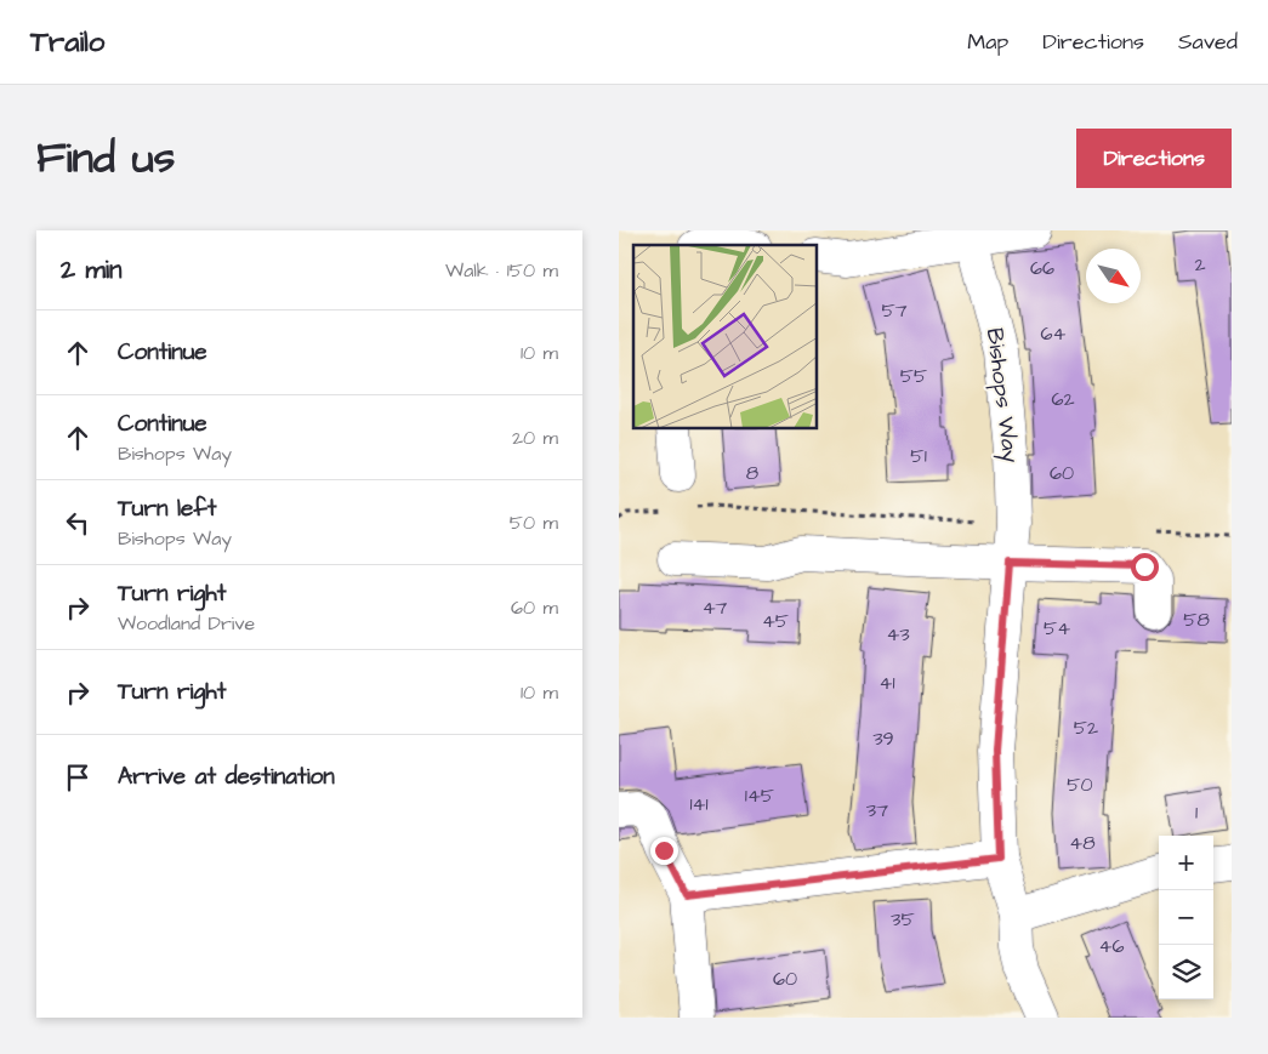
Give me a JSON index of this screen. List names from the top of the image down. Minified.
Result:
{"streets":{"street":["Bishops Way"]},"house_numbers":["2","66","57","64","55","62","51","8","60","47","58","45","54","43","41","52","39","50","145","141","37","1","48","35","46","60"],"north":"bottom right","page":{"header":"Trailo","nav":["Map","Directions","Saved"],"title":"Find us","buttons":"Directions","heading":["2 min","Walk · 150 m"],"list":[["Continue","10 m"],["Continue","Bishops Way","20 m"],["Turn left","Bishops Way","50 m"],["Turn right","Woodland Drive","60 m"],["Turn right","10 m"],"Arrive at destination"],"map_buttons":["+","−"]}}
